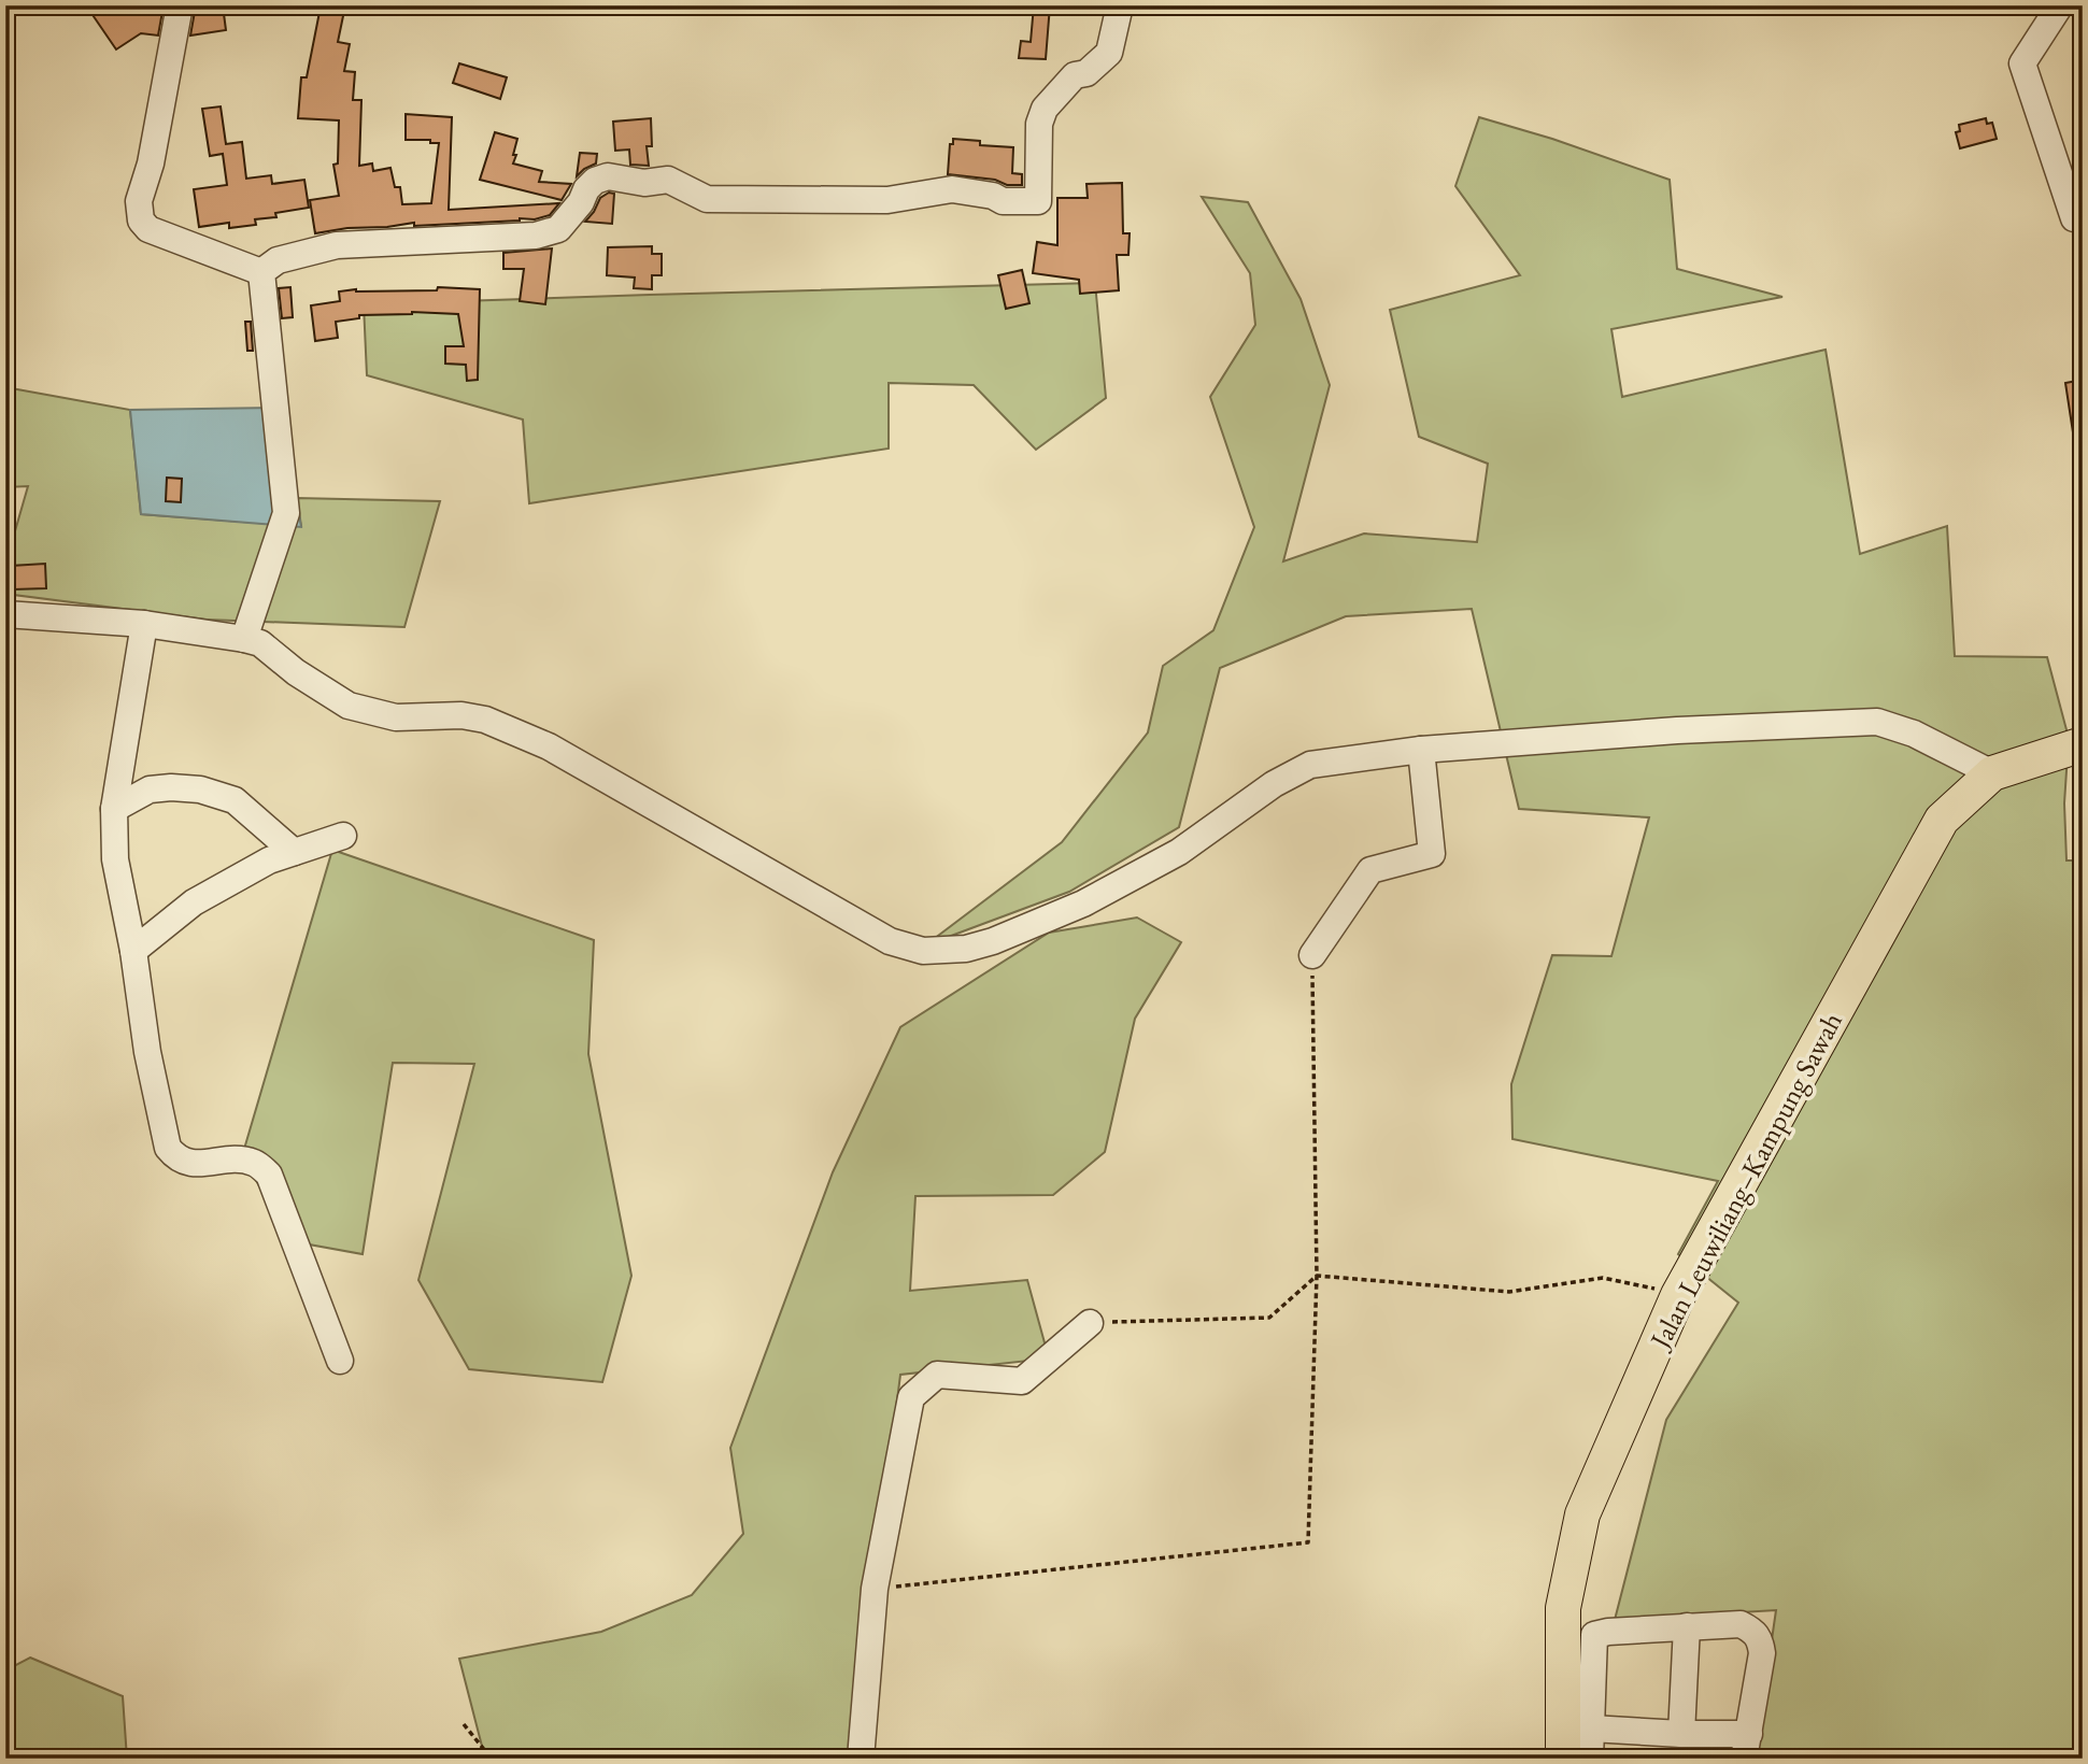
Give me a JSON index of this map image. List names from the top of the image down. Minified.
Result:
{"streets":{"main road":["Jalan Leuwiliang–Kampung Sawah"]}}
